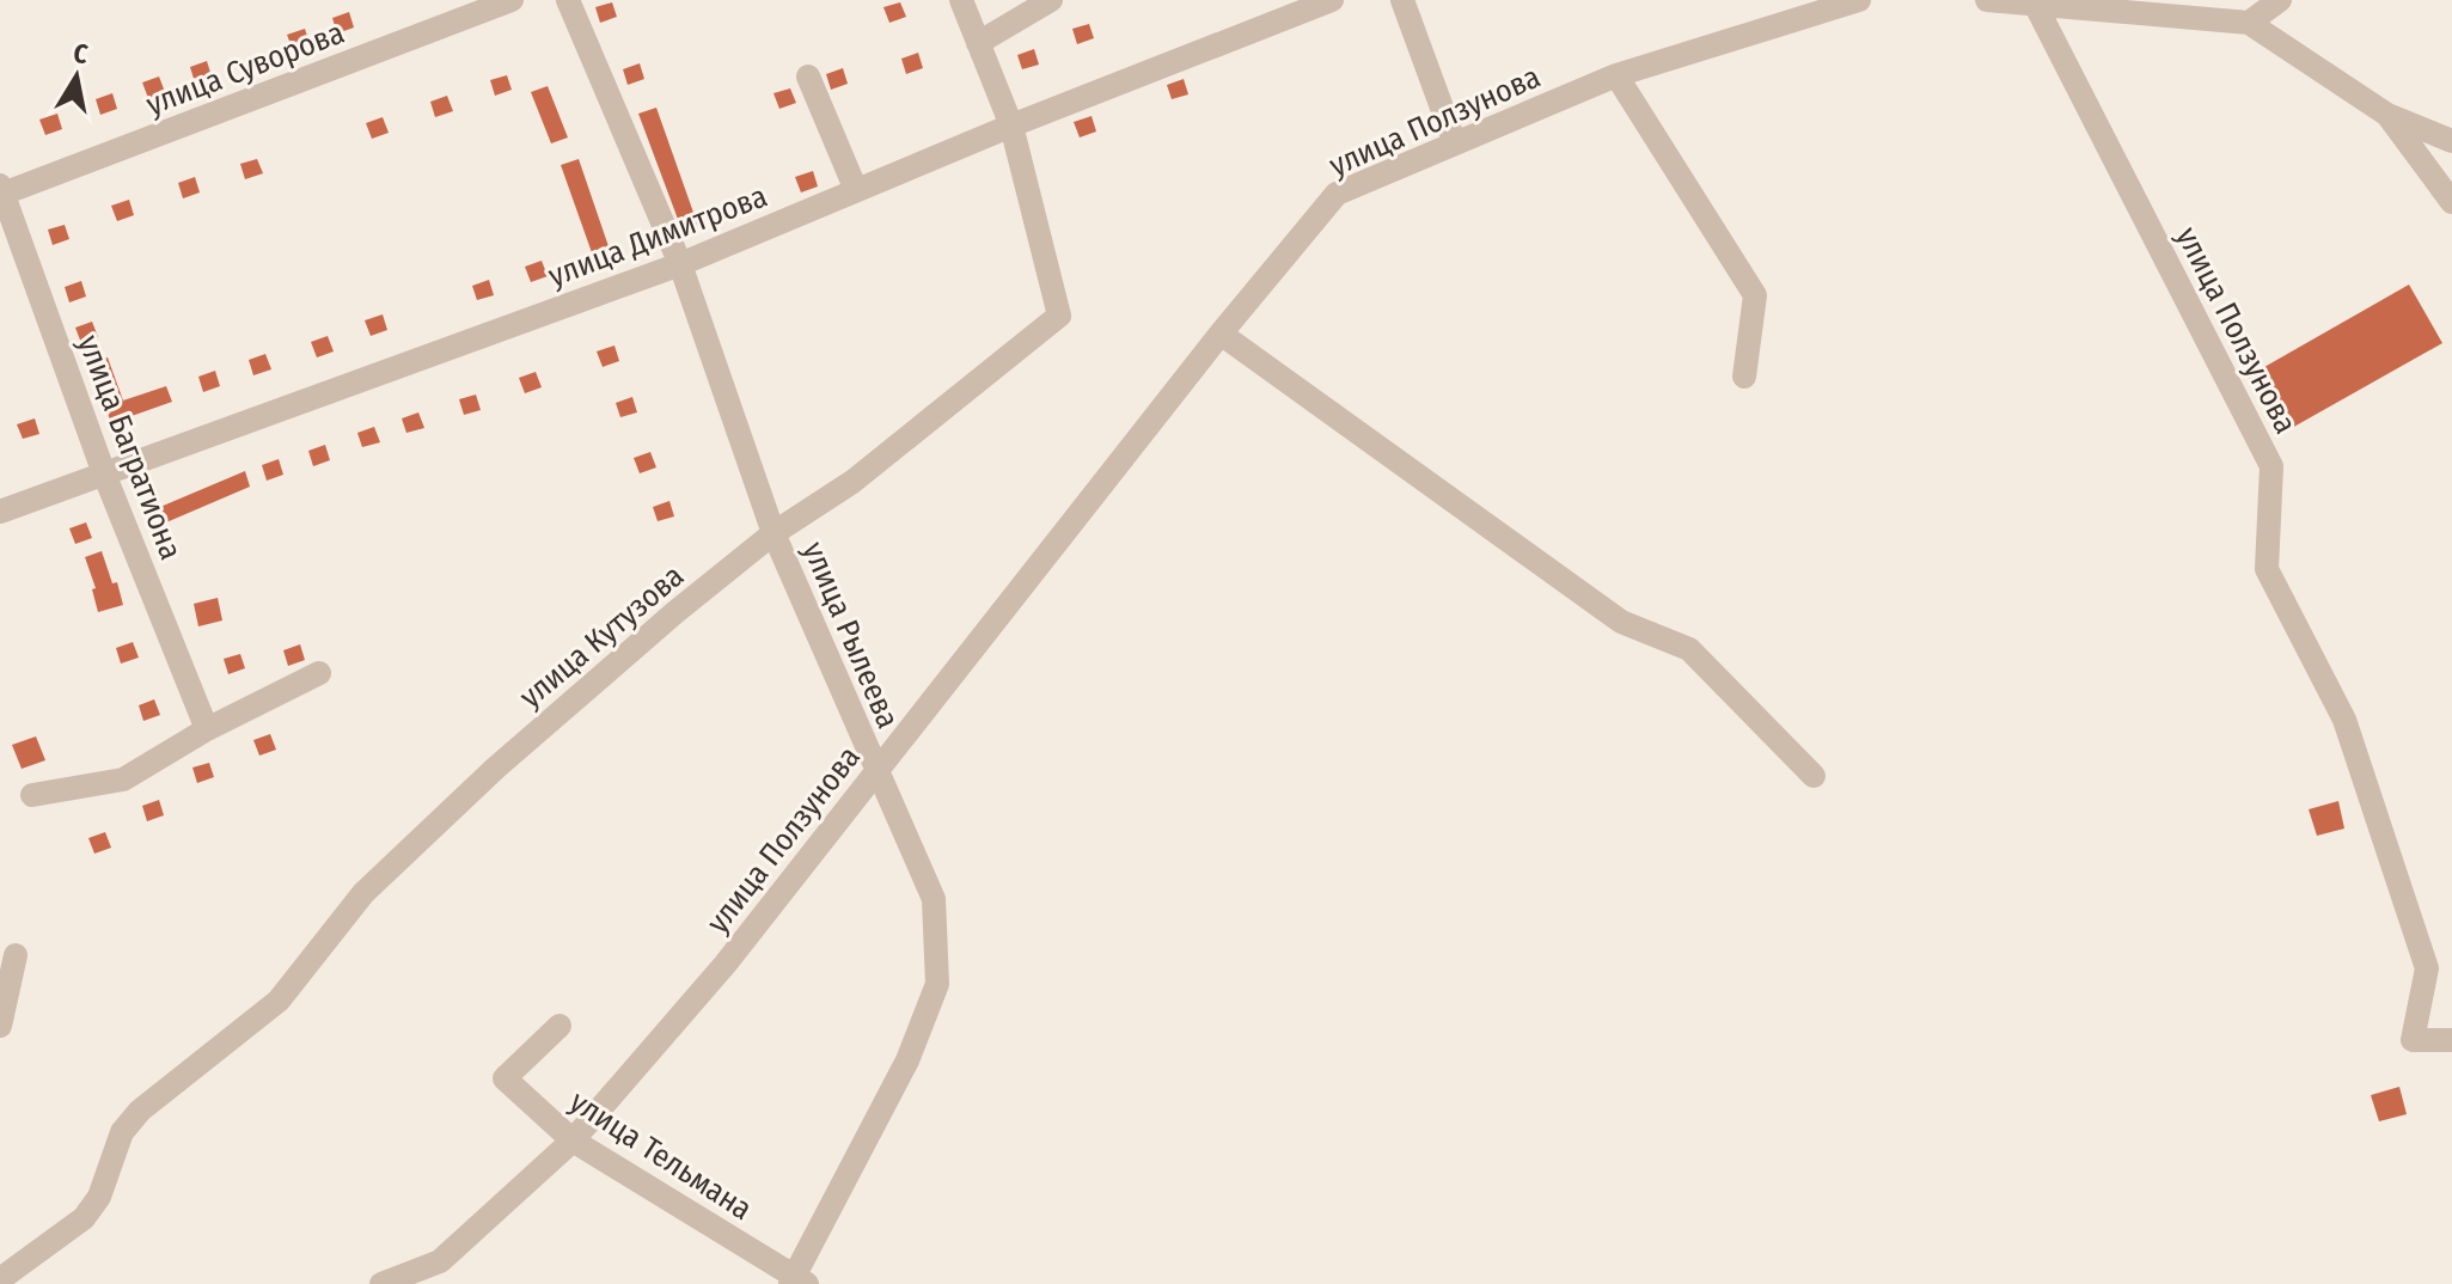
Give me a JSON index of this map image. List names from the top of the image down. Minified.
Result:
{"streets":{"street":["улица Суворова","улица Ползунова","улица Димитрова","улица Багратиона","улица Рылеева","улица Кутузова","улица Тельмана"]},"crossings":[["улица Суворова","улица Багратиона"],["улица Ползунова","улица Рылеева"],["улица Ползунова","улица Тельмана"],["улица Димитрова","улица Багратиона"],["улица Димитрова","улица Рылеева"],["улица Димитрова","улица Кутузова"],["улица Рылеева","улица Кутузова"],["улица Рылеева","улица Тельмана"]],"north":"top"}
